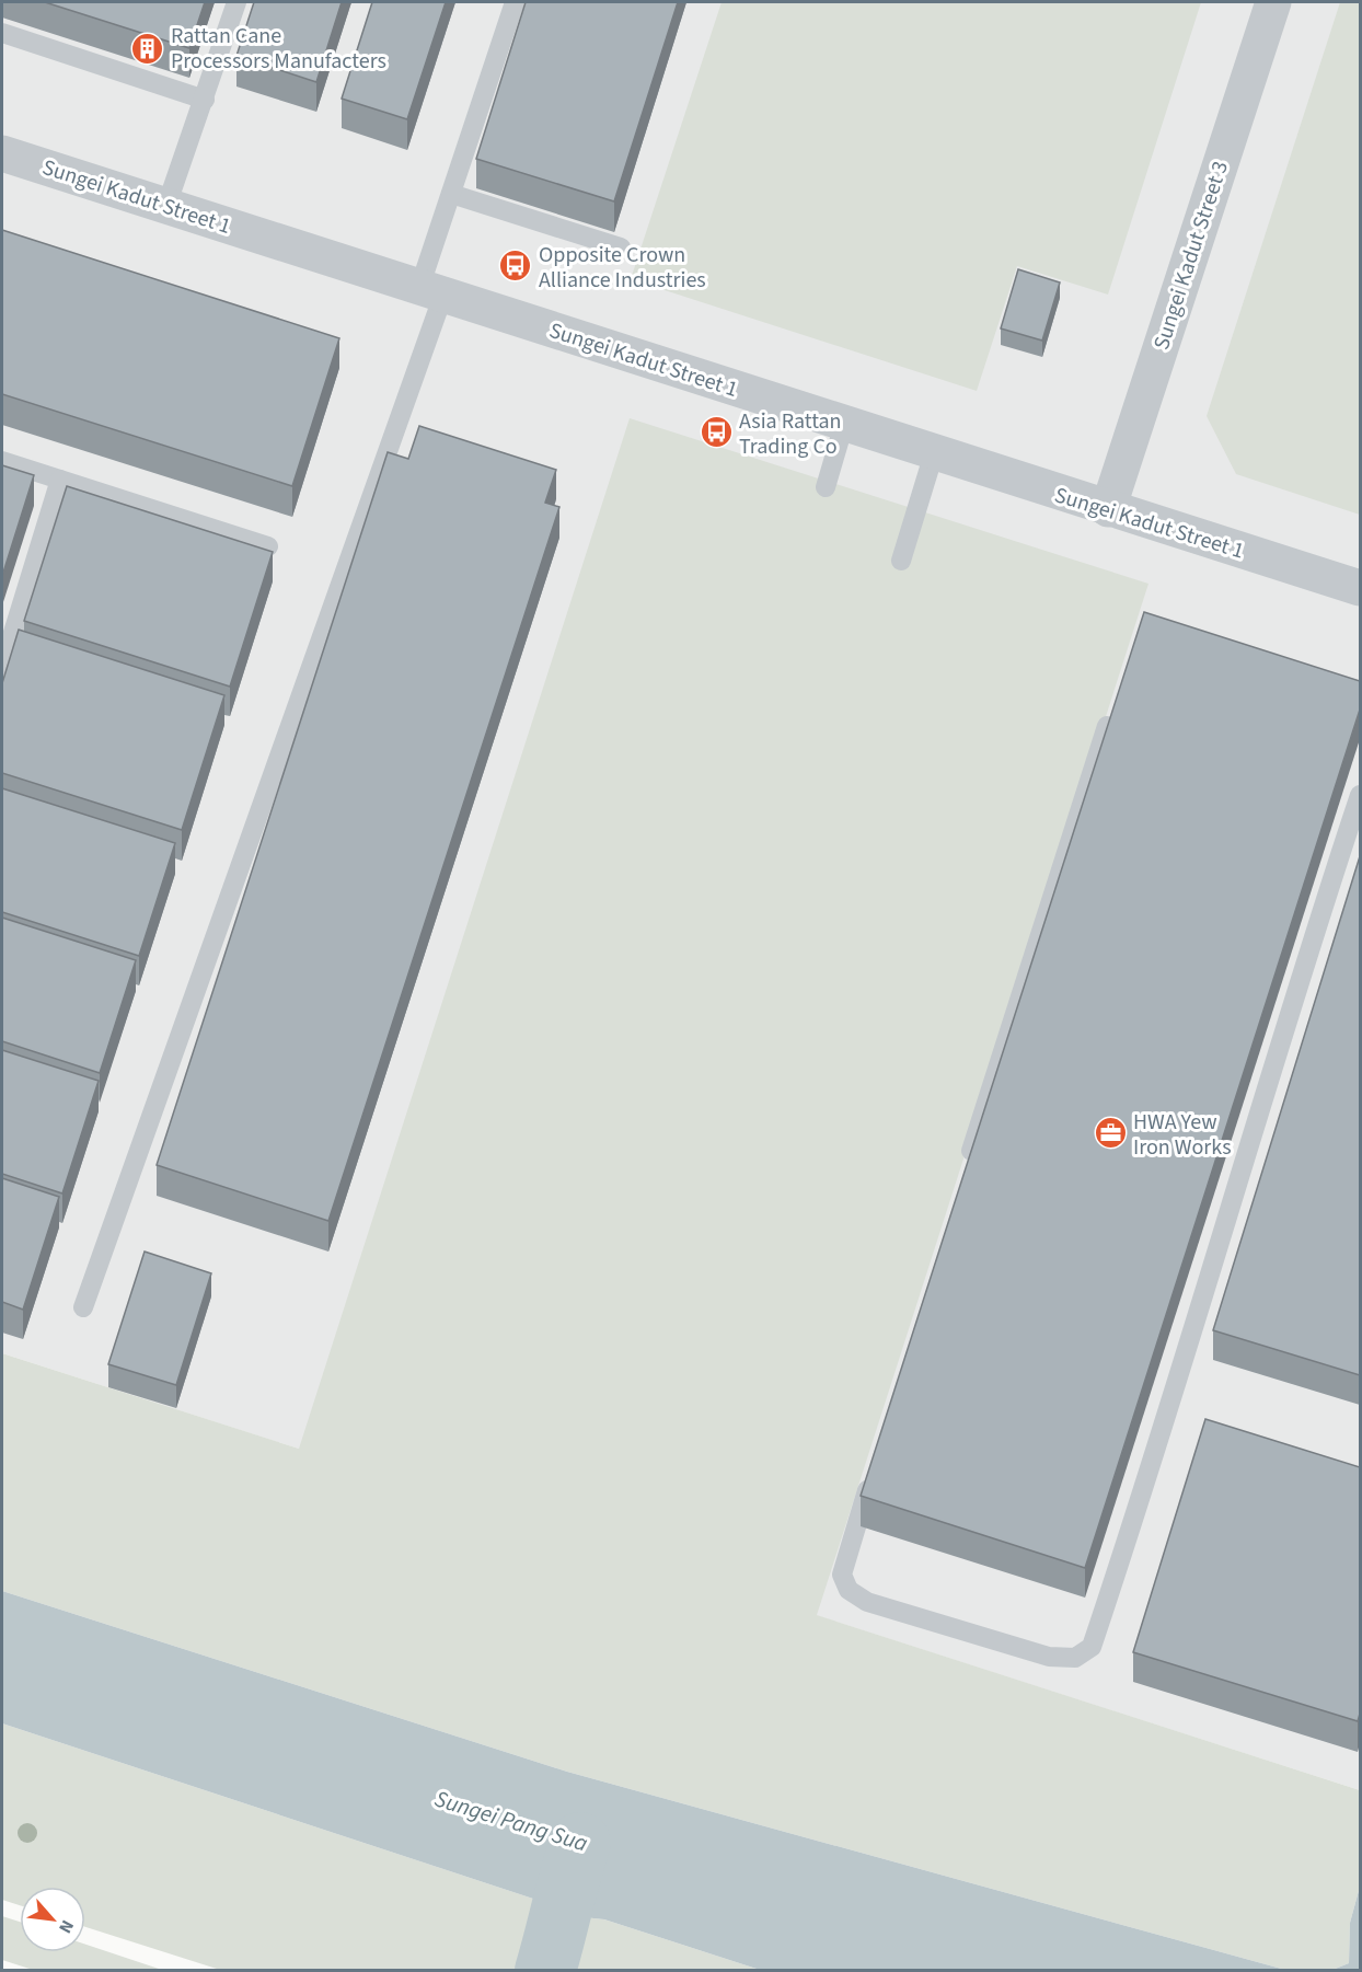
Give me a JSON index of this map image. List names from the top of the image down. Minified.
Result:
{"streets":{"street":["Sungei Kadut Street 1","Sungei Kadut Street 3"]},"crossings":[["Sungei Kadut Street 1","Sungei Kadut Street 3"]],"water":["Sungei Pang Sua"],"places":{"building":["Rattan Cane Processors Manufacters"],"bus stop":["Opposite Crown Alliance Industries","Asia Rattan Trading Co"],"office":["HWA Yew Iron Works"]},"north":"bottom right"}
